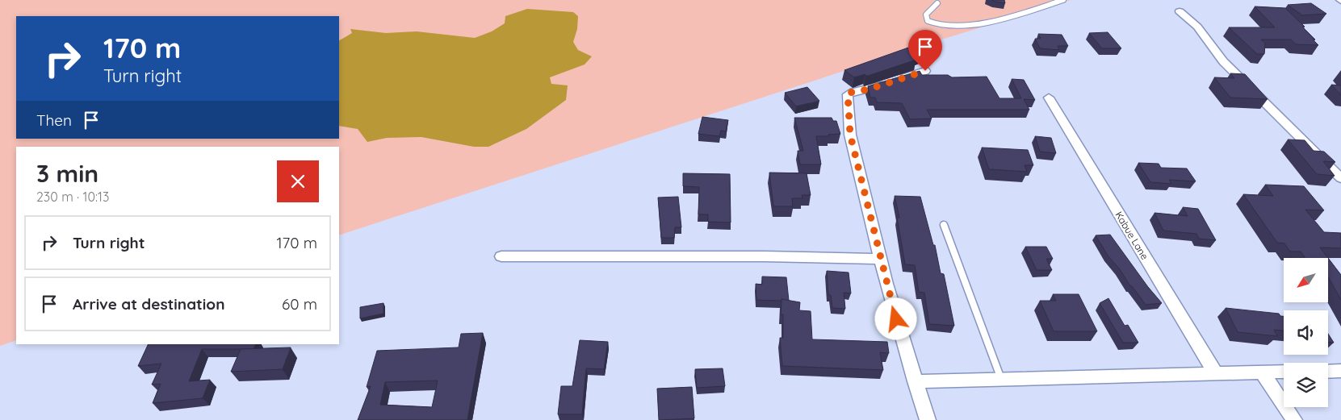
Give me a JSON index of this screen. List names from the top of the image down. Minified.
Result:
{"streets":{"street":["Kabue Lane"]},"north":"bottom left","page":{"turn":["170 m","Turn right"],"then":"Then","heading":["3 min","230 m · 10:13"],"list":[{"name":"Turn right","value":"170 m"},{"name":"Arrive at destination","value":"60 m"}]}}
